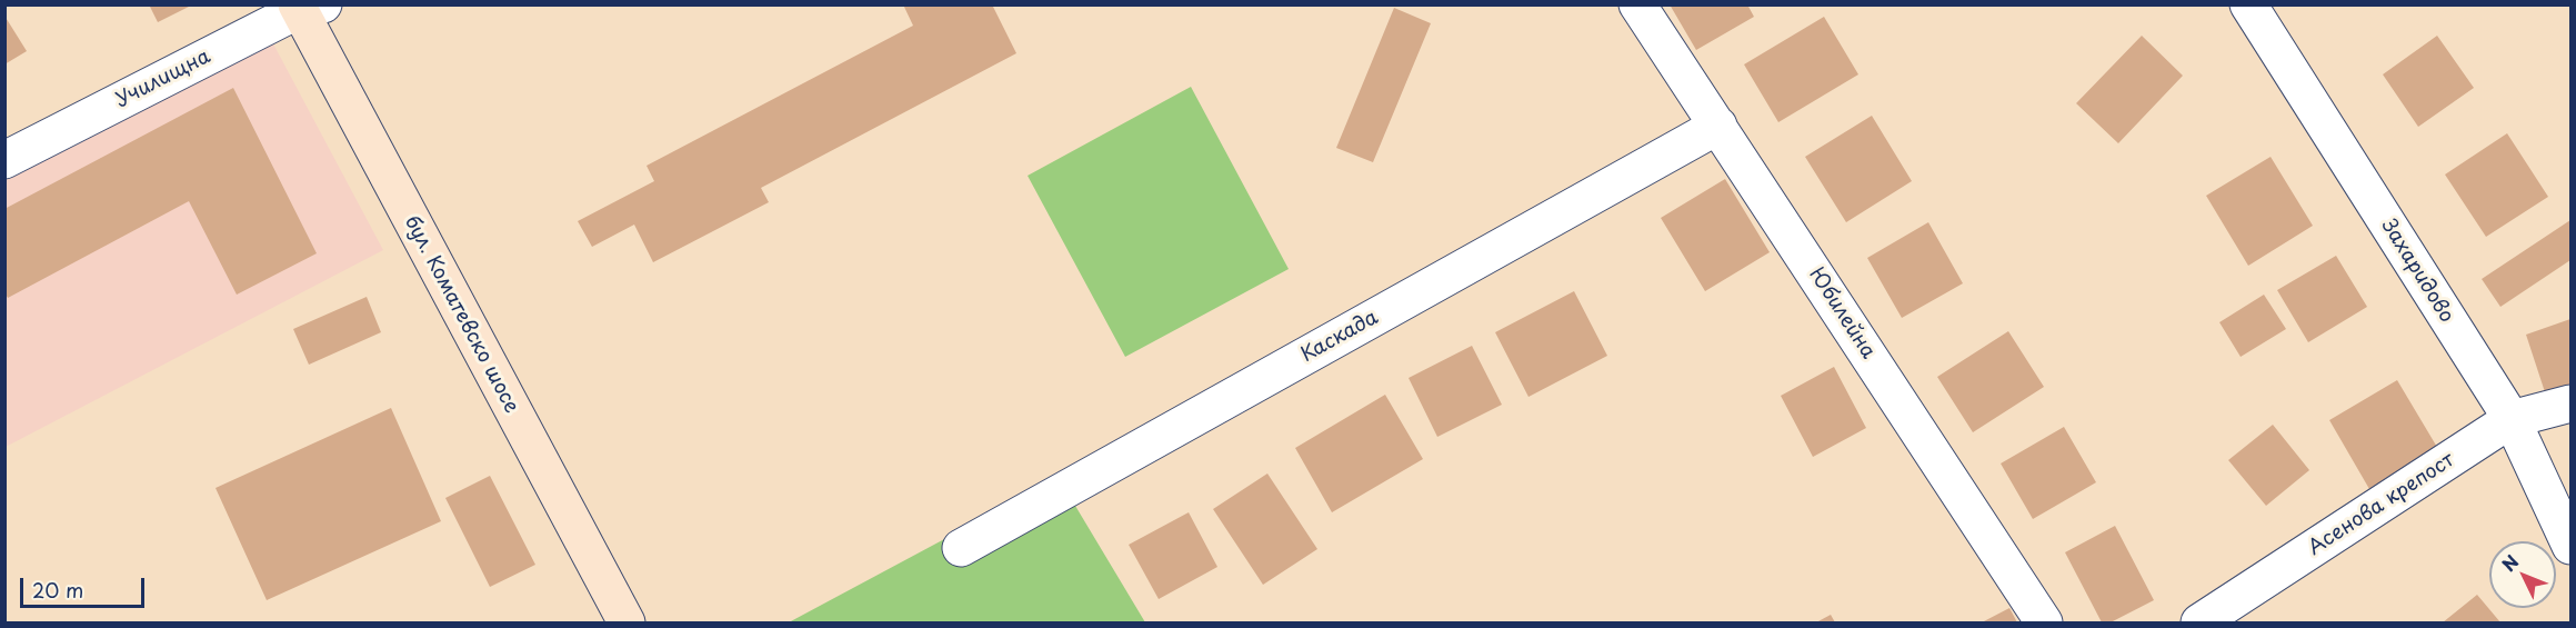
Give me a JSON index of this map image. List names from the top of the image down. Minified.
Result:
{"streets":{"main road":["бул. Коматевско шосе"],"street":["Училищна","Захаридово","Юбилейна","Каскада","Асенова крепост"]},"crossings":[["Училищна","бул. Коматевско шосе"],["Захаридово","Асенова крепост"],["Юбилейна","Каскада"]],"scale_bar":"20 m","north":"top left"}
